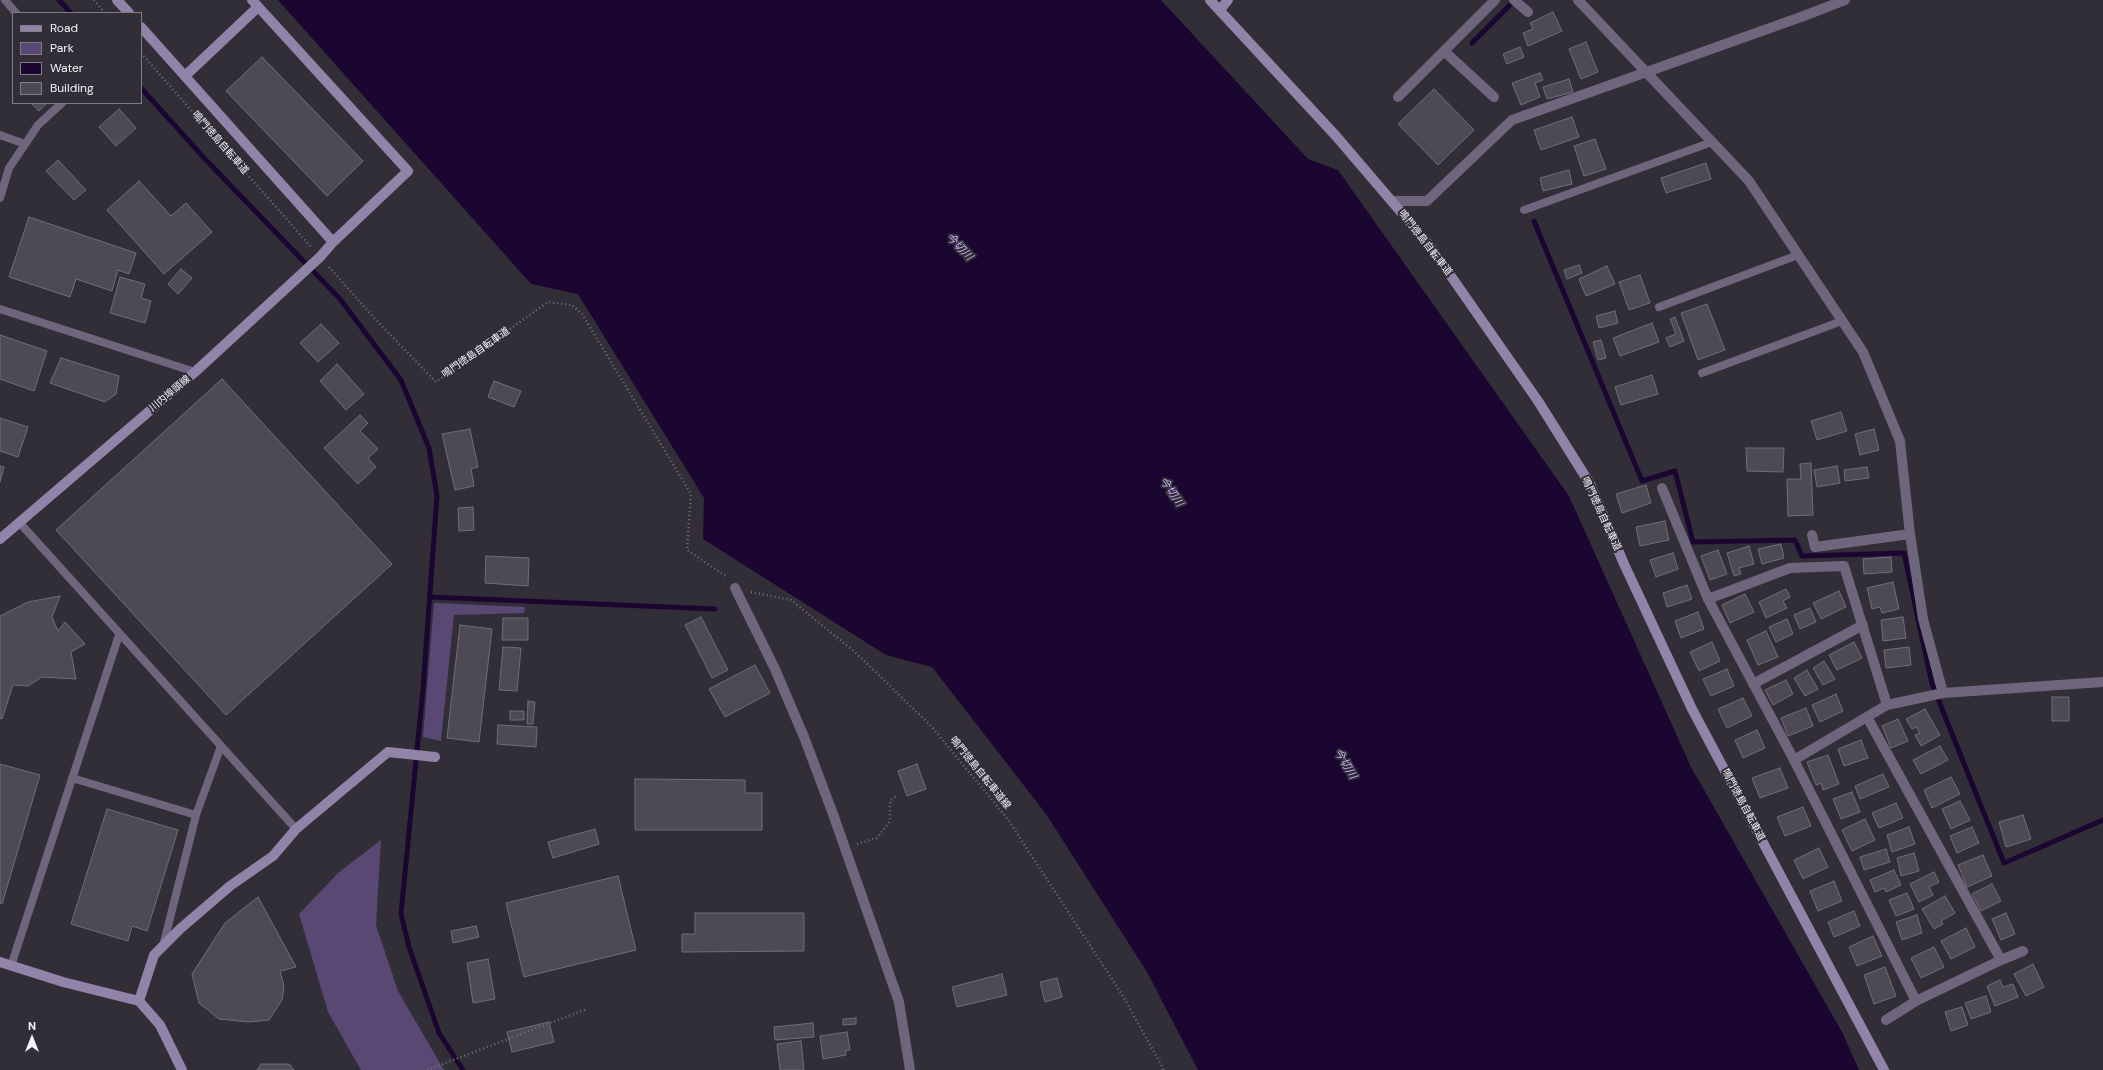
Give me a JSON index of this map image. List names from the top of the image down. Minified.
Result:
{"streets":{"main road":["鳴門徳島自転車道","川内埠頭線"],"path":["鳴門徳島自転車道線"]},"crossings":[["鳴門徳島自転車道","川内埠頭線"],["鳴門徳島自転車道","鳴門徳島自転車道線"]],"water":["今切川"],"legend":["Road","Park","Water","Building"],"north":"top"}
